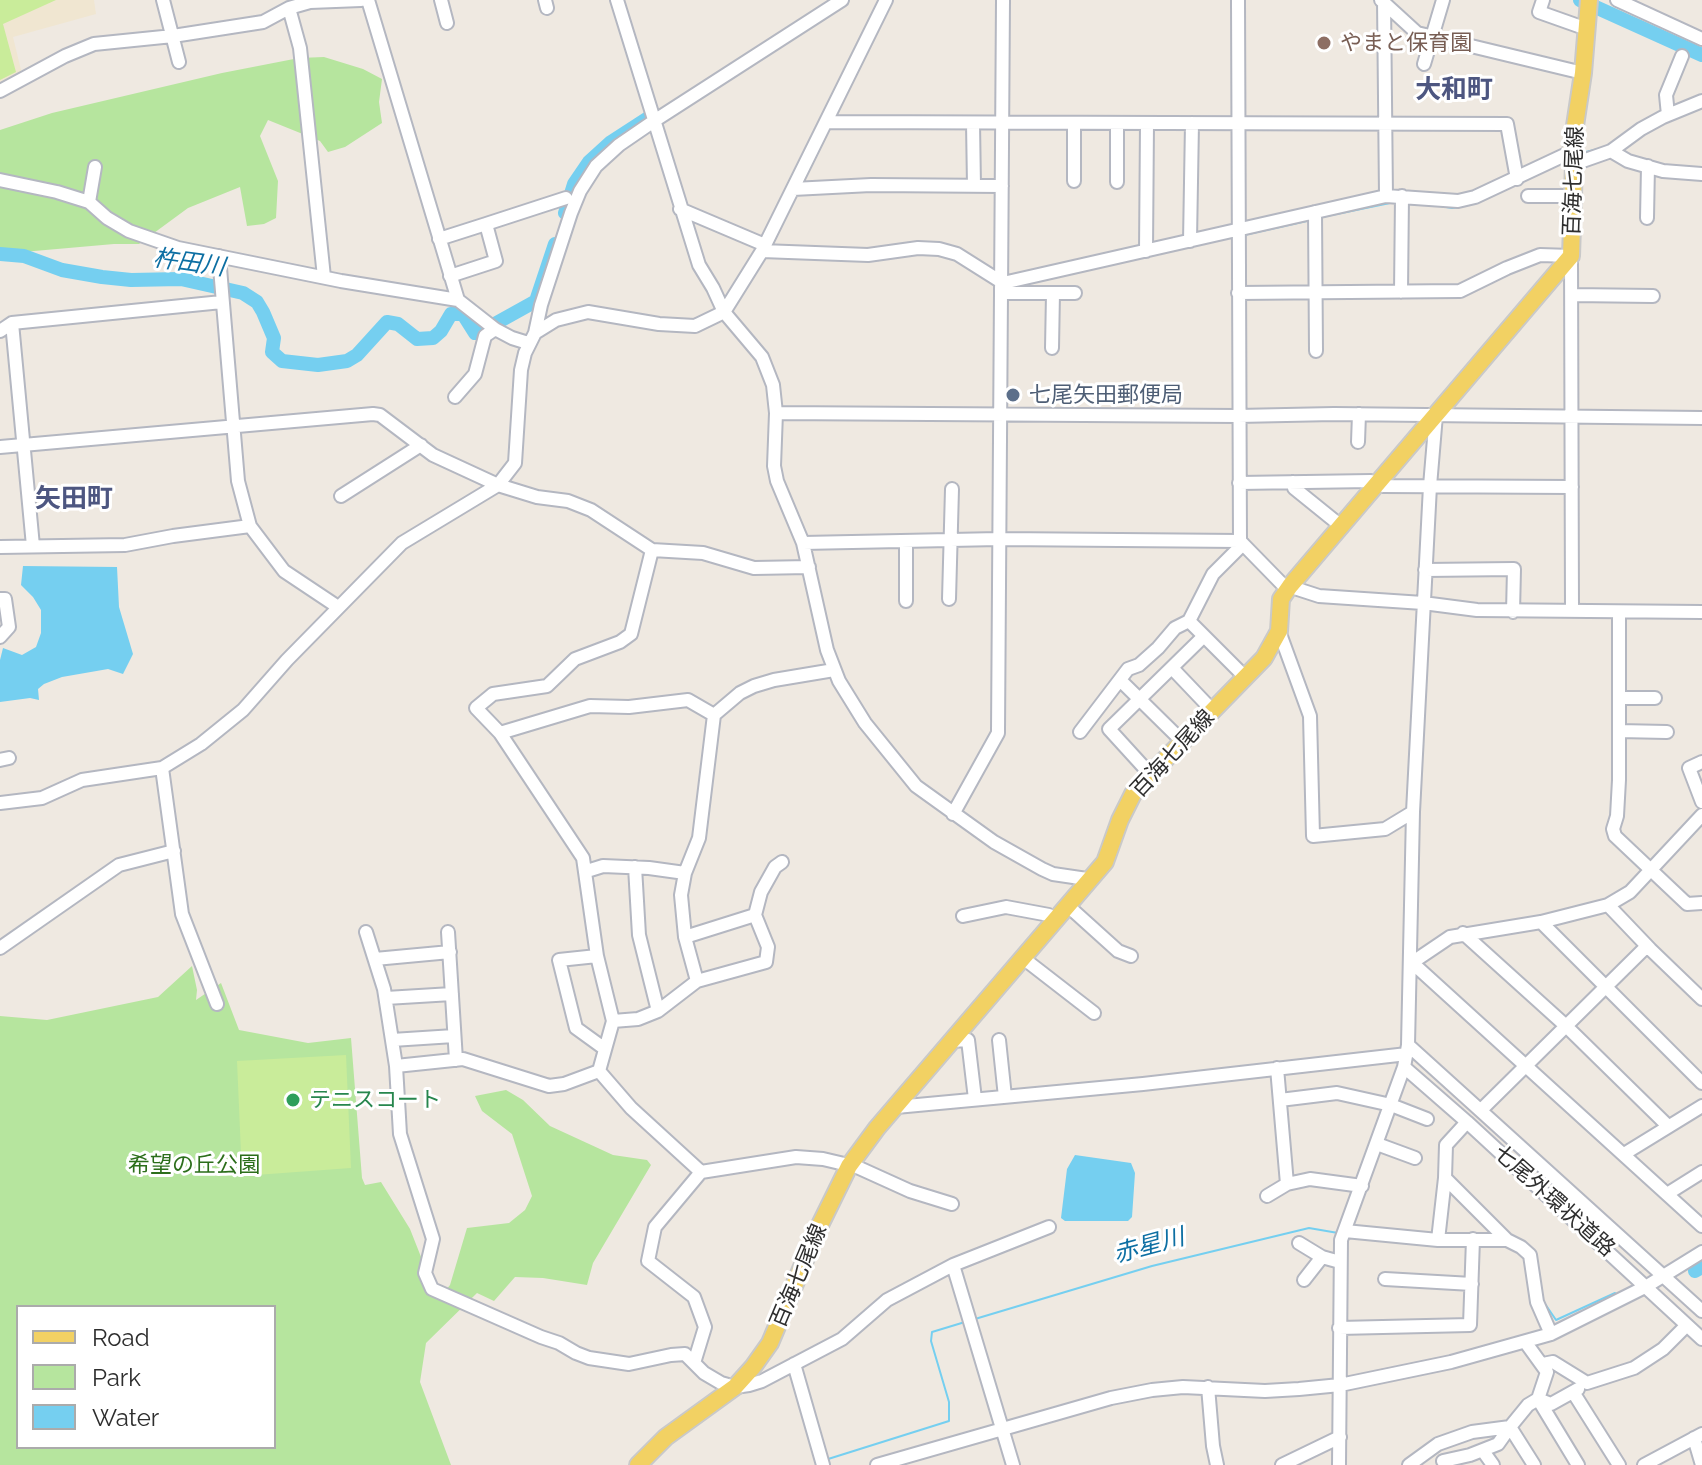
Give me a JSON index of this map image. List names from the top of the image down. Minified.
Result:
{"streets":{"main road":["百海七尾線"],"street":["七尾外環状道路"]},"districts":["大和町","矢田町"],"water":["杵田川","赤星川"],"parks":["希望の丘公園"],"places":["やまと保育園","七尾矢田郵便局","テニスコート"],"legend":["Road","Park","Water"]}
